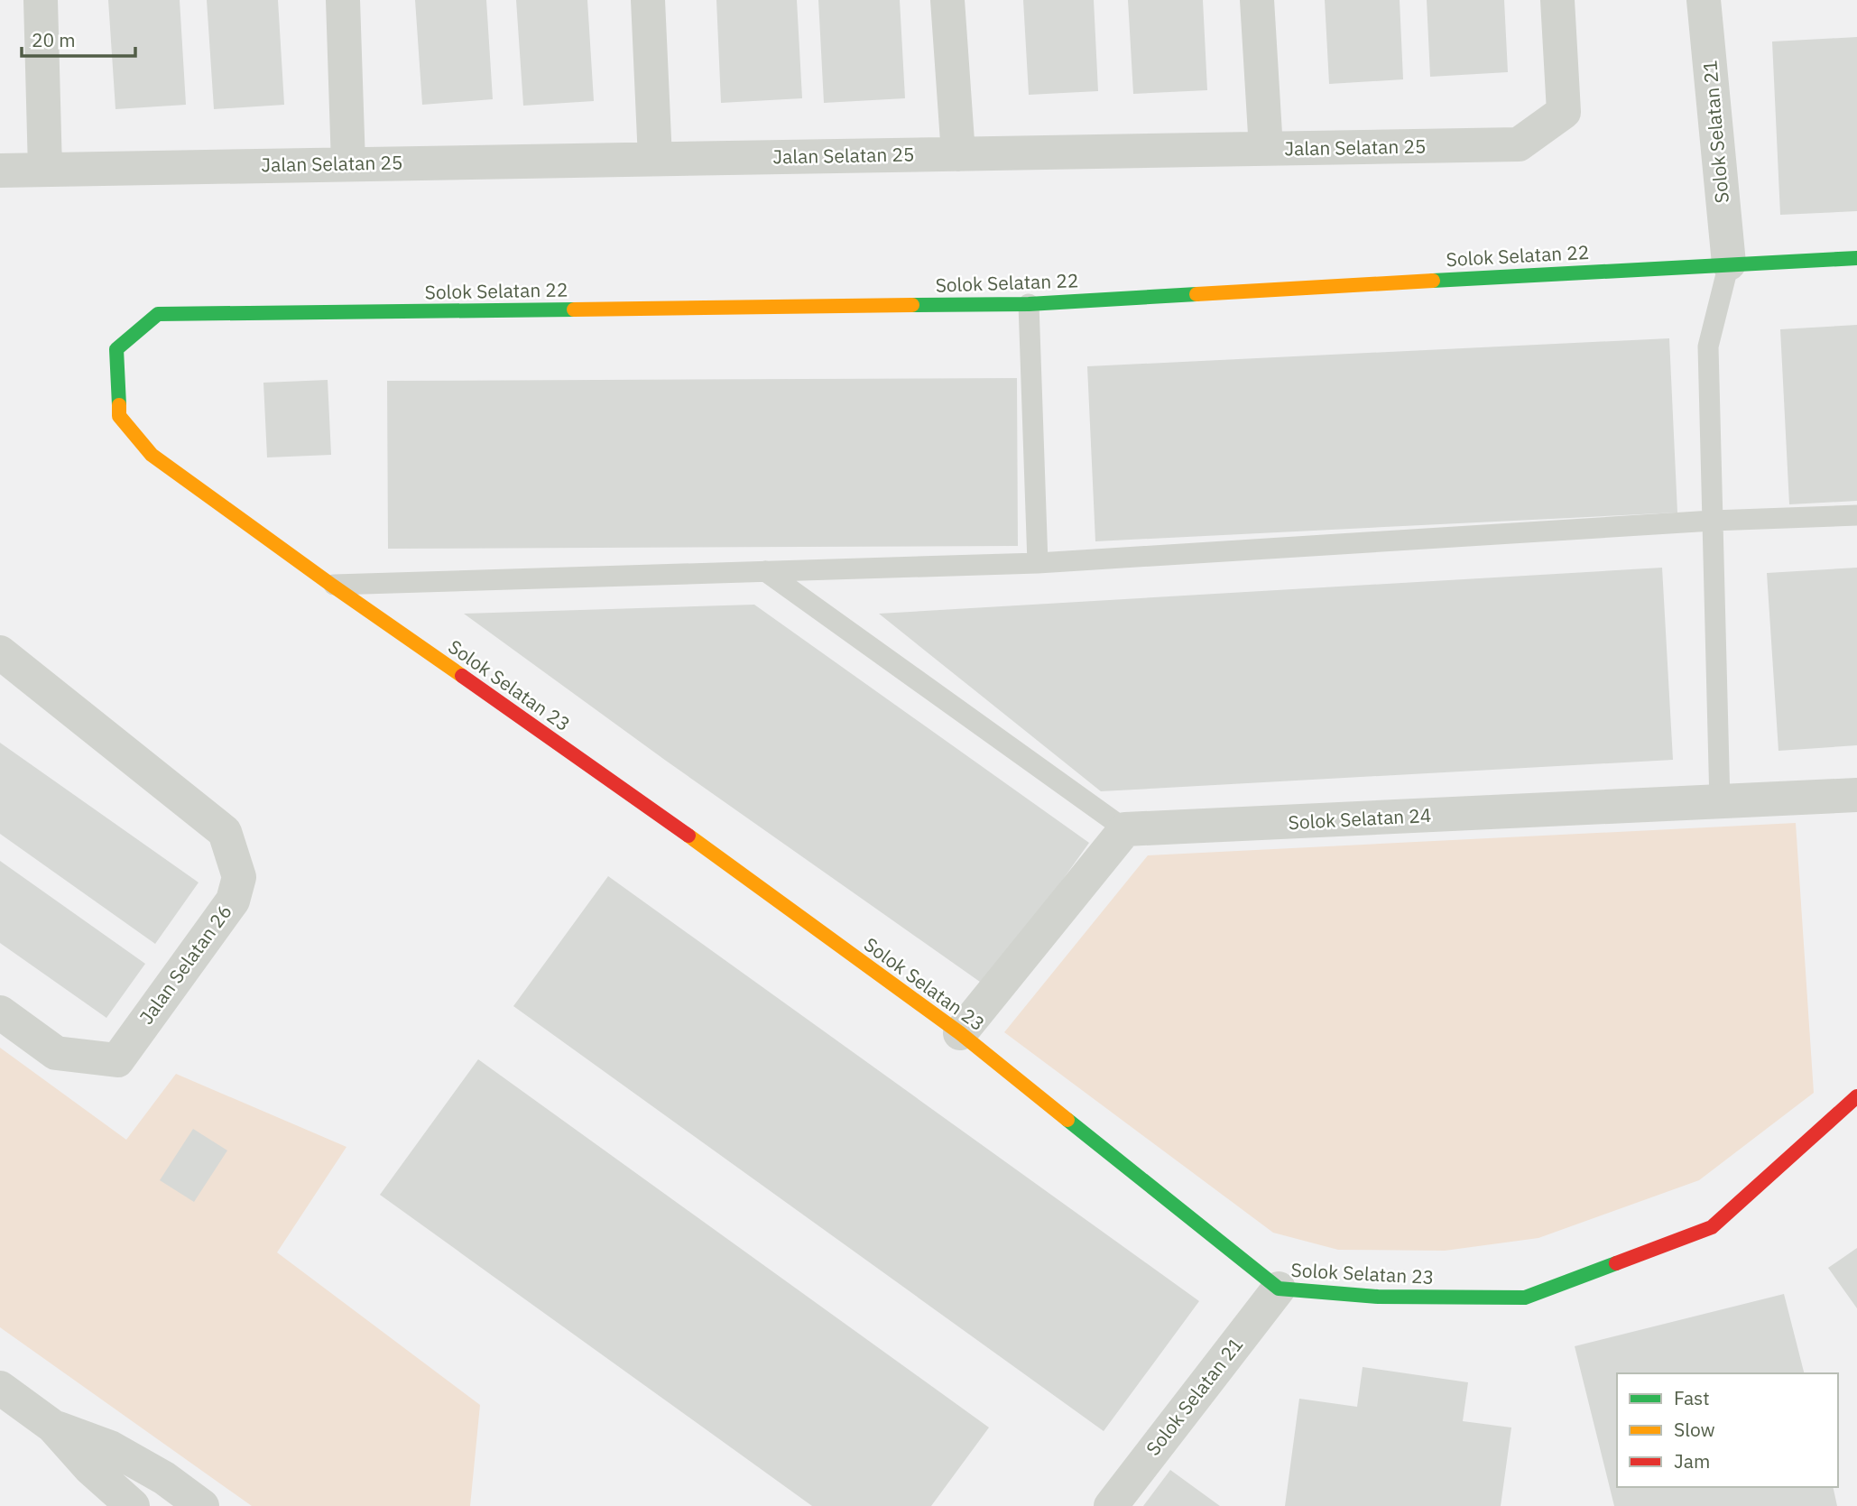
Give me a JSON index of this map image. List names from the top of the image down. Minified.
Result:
{"streets":{"street":["Solok Selatan 21","Jalan Selatan 25","Solok Selatan 22","Solok Selatan 23","Solok Selatan 24","Jalan Selatan 26"]},"crossings":[["Solok Selatan 21","Solok Selatan 22"],["Solok Selatan 21","Solok Selatan 23"],["Solok Selatan 22","Solok Selatan 23"]],"legend":["Fast","Slow","Jam"],"scale_bar":"20 m"}
